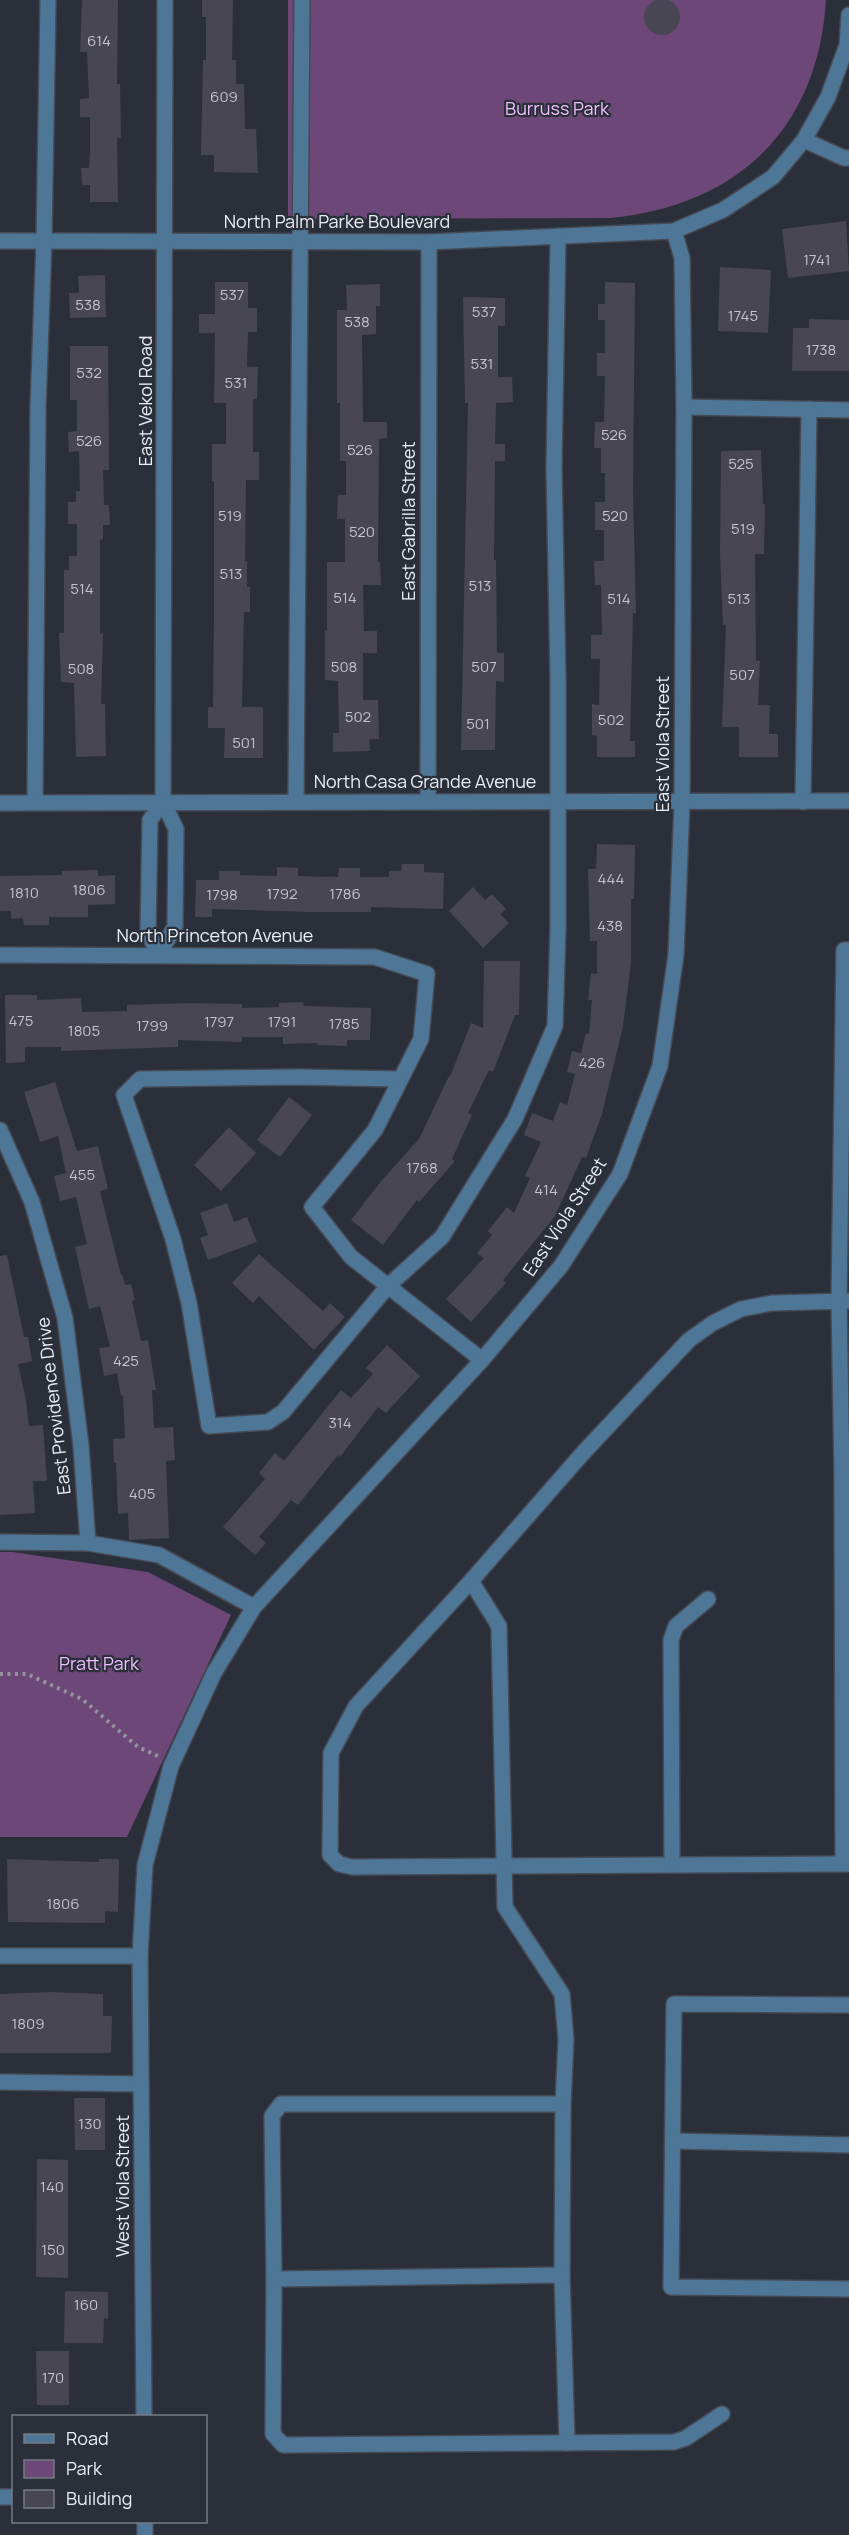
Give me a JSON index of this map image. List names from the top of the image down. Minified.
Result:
{"streets":{"street":["North Palm Parke Boulevard","East Vekol Road","East Gabrilla Street","East Viola Street","North Casa Grande Avenue","North Princeton Avenue","East Providence Drive","West Viola Street"]},"crossings":[["North Palm Parke Boulevard","East Vekol Road"],["North Palm Parke Boulevard","East Gabrilla Street"],["North Palm Parke Boulevard","East Viola Street"],["East Vekol Road","North Casa Grande Avenue"],["East Vekol Road","North Princeton Avenue"],["East Gabrilla Street","North Casa Grande Avenue"],["East Viola Street","North Casa Grande Avenue"],["East Viola Street","West Viola Street"]],"parks":["Burruss Park","Pratt Park"],"house_numbers":["614","609","1741","537","538","537","1745","538","1738","531","532","531","526","526","526","525","519","520","519","520","513","513","514","514","514","513","508","507","508","507","502","502","501","501","444","1806","1810","1792","1786","1798","438","475","1797","1791","1785","1799","1805","426","1768","455","414","425","314","405","1806","1809","130","140","150","160","170"],"legend":["Road","Park","Building"]}
